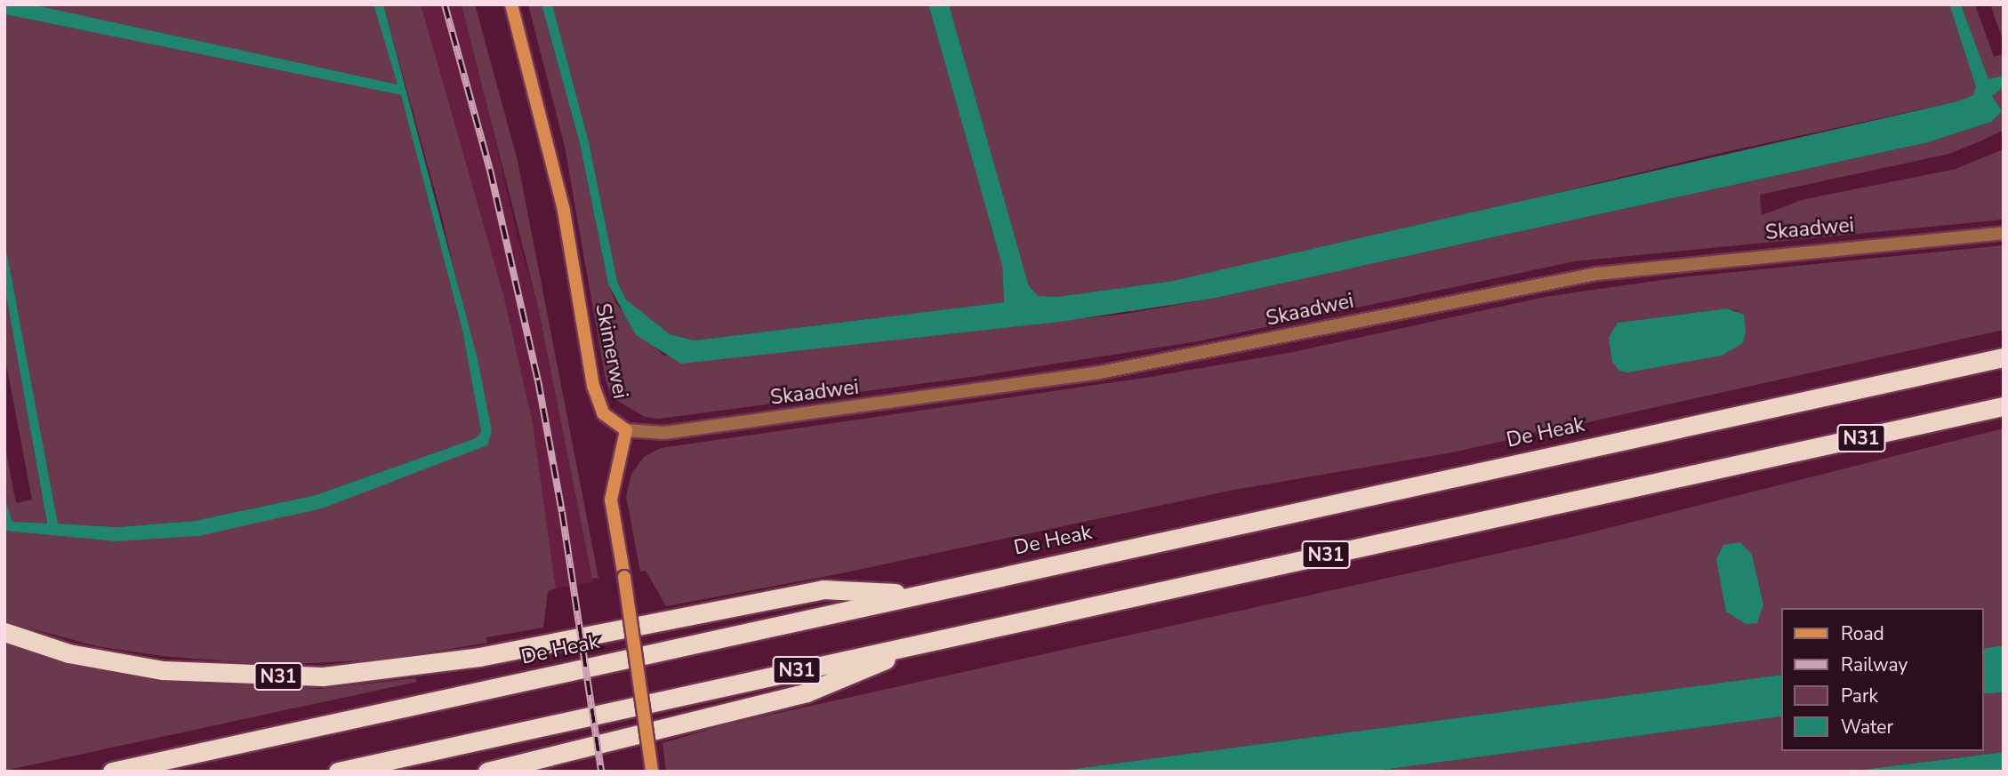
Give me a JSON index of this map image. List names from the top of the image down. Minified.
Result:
{"streets":{"highway":["De Heak","N31"],"street":["Skaadwei","Skimerwei"]},"crossings":[["Skaadwei","Skimerwei"],["De Heak","N31"]],"legend":["Road","Railway","Park","Water"]}
